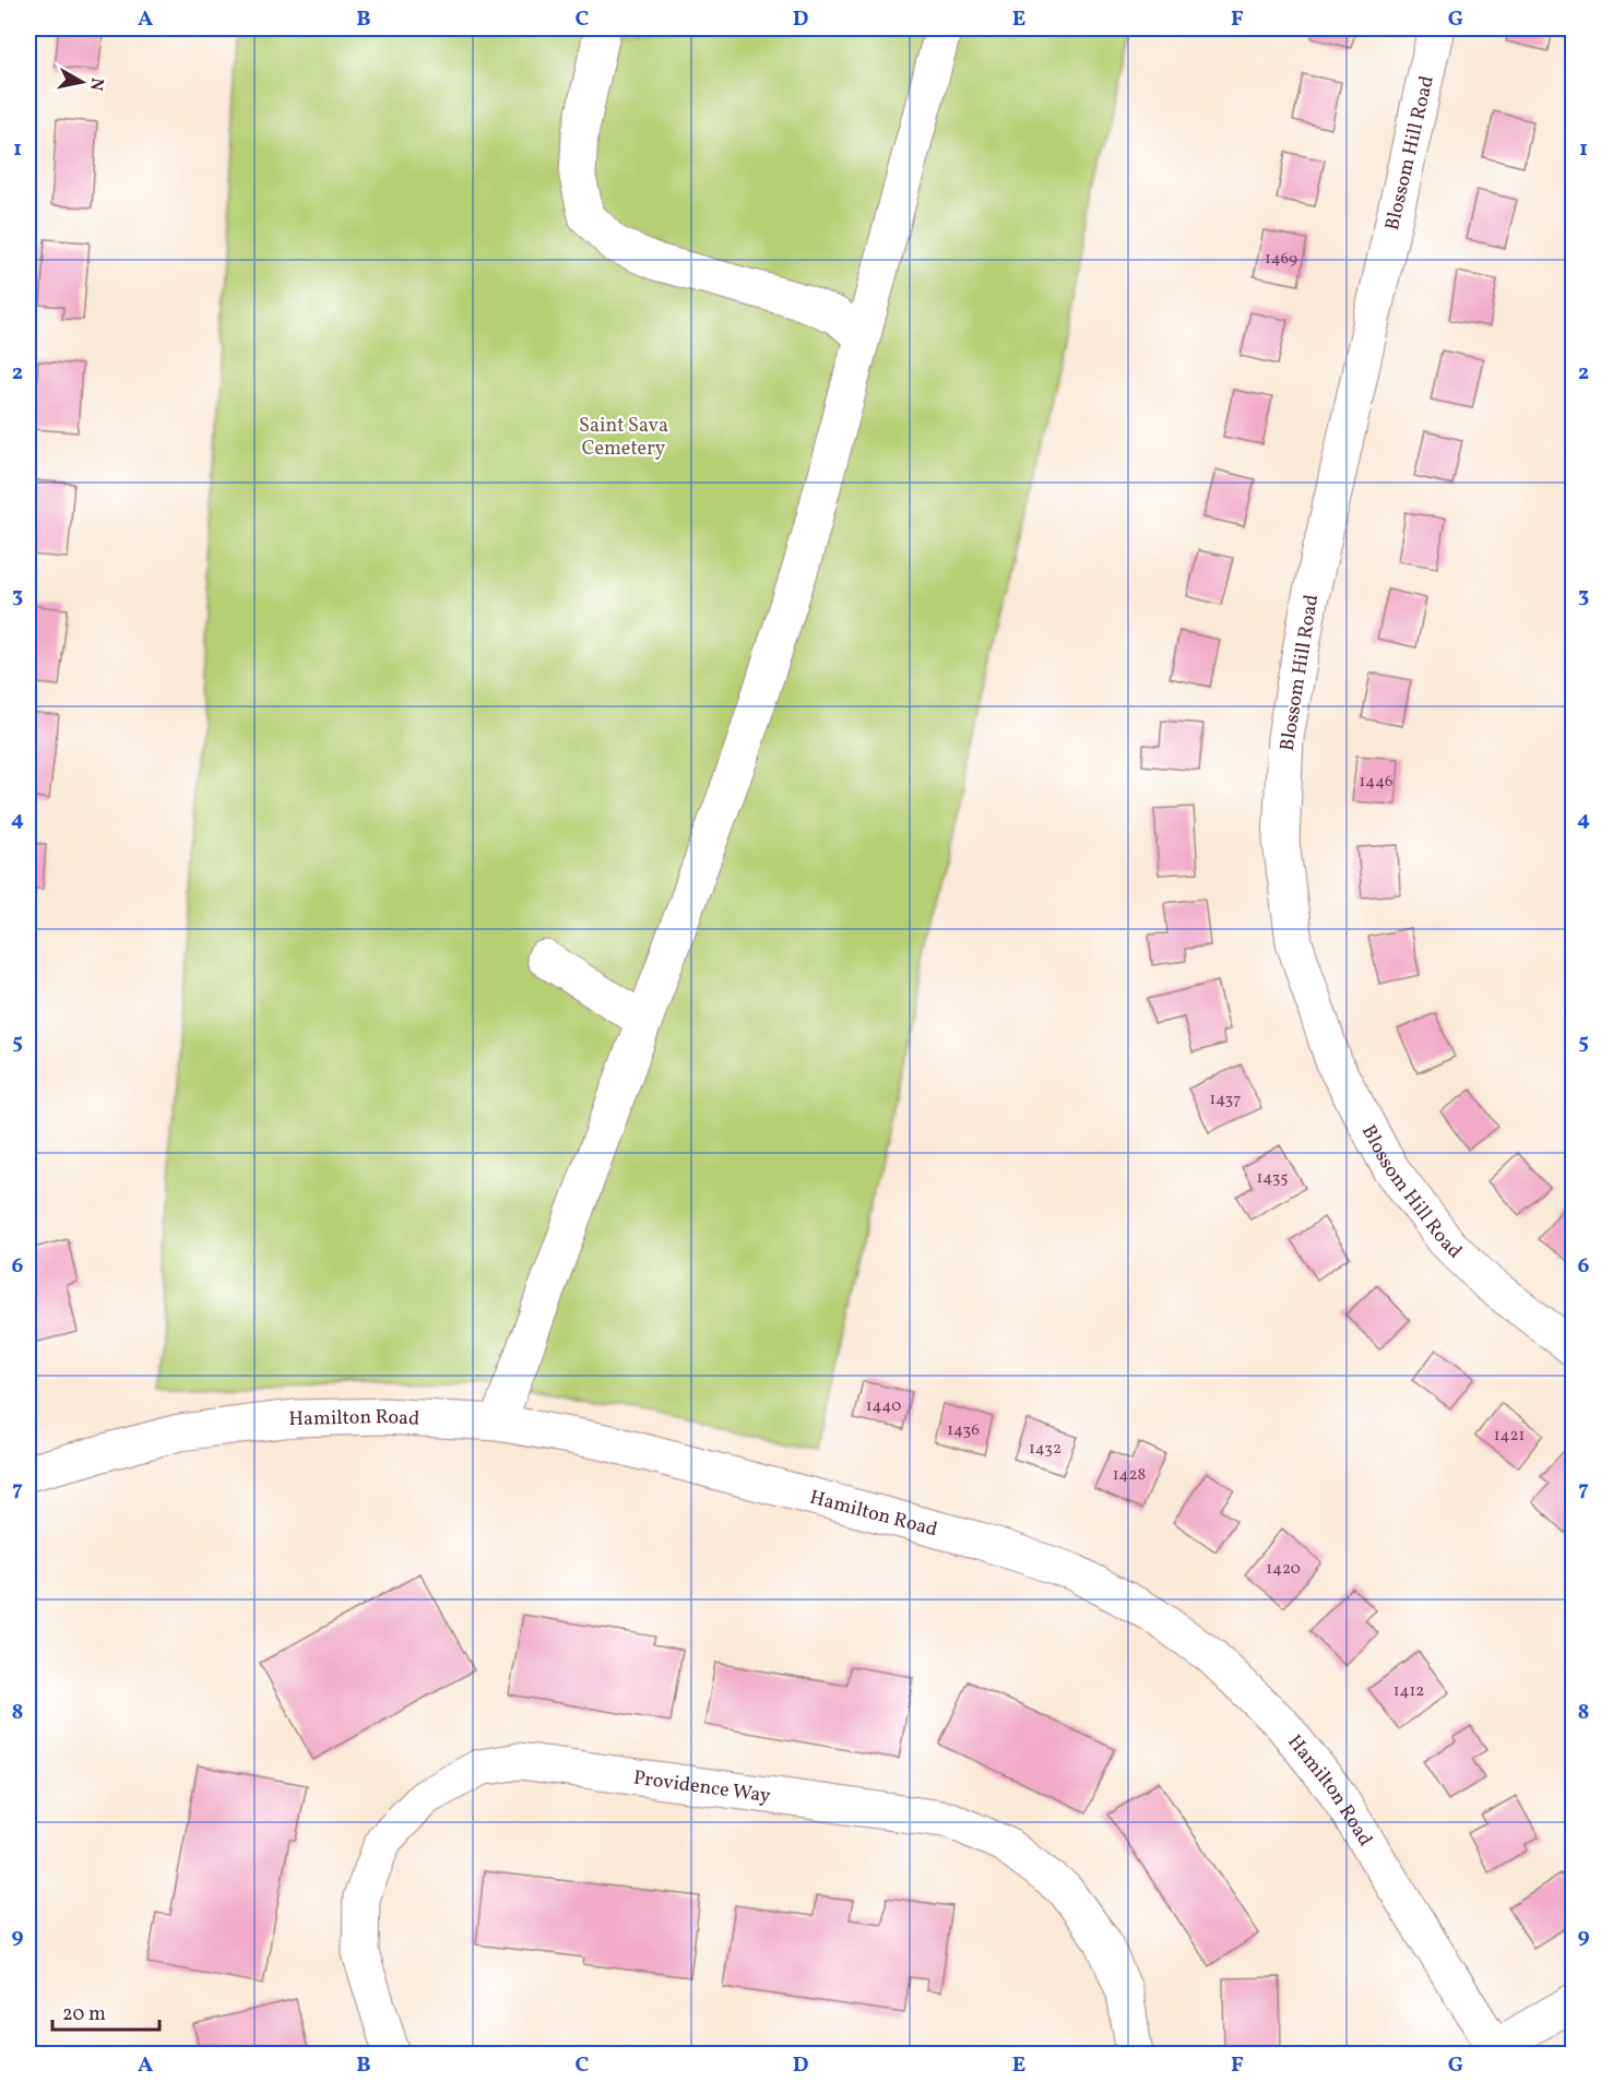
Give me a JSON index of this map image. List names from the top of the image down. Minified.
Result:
{"streets":{"street":["Blossom Hill Road","Hamilton Road","Providence Way"]},"parks":["Saint Sava Cemetery"],"house_numbers":["1469","1446","1437","1435","1440","1436","1421","1432","1428","1420","1412"],"scale_bar":"20 m","north":"right","grid":{"columns":["A","B","C","D","E","F","G"],"rows":["1","2","3","4","5","6","7","8","9"]}}
